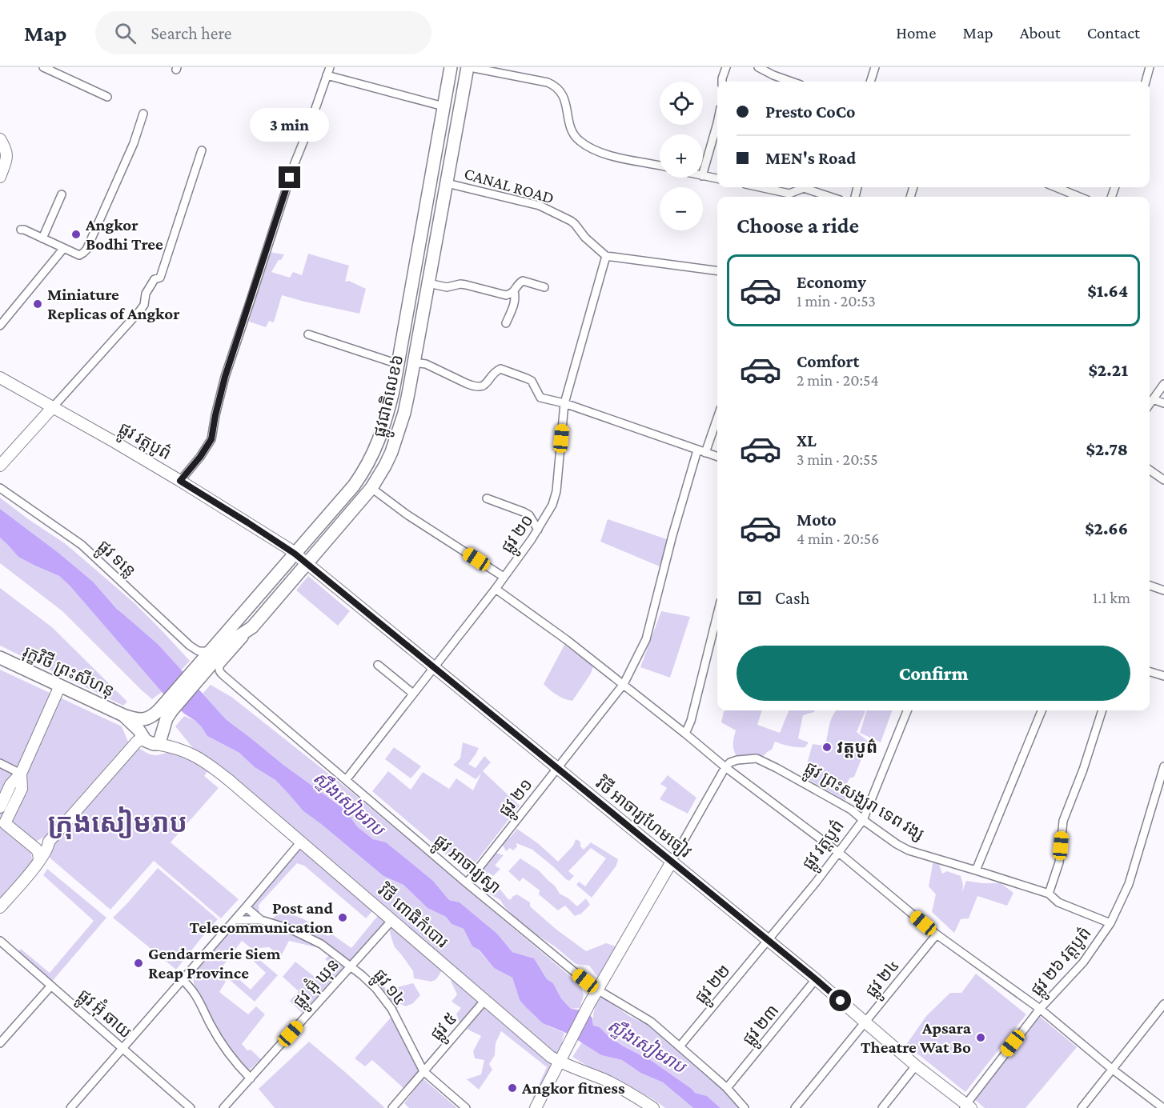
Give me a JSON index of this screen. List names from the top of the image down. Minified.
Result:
{"streets":{"main road":["ផ្លូវជាតិលេខ៦","រុក្ខវិថី ព្រះសីហនុ"],"street":["CANAL ROAD","ផ្លូវ វត្តបូព៌","ផ្លូវ ២០","ផ្លូវ ទន្លេ","ផ្លូវ ២១","ផ្លូវ ព្រះសង្ឃរា ទេព វង្ស","វិថី អាចារ្យហែមចៀវ","ផ្លូវ អាចារ្យស្វា","វិថី ពោធិកំបោរ","ផ្លូវ ២៦ វត្តបូព៌","ផ្លូវ ២៤","ផ្លូវ អ៊ុំ ឃុន","ផ្លូវ ២២","ផ្លូវ ១៤","ផ្លូវ អ៊ុំ ឆាយ","ផ្លូវ ២៣","ផ្លូវ ៥"]},"crossings":[["CANAL ROAD","ផ្លូវជាតិលេខ៦"],["CANAL ROAD","ផ្លូវ ២០"],["ផ្លូវជាតិលេខ៦","ផ្លូវ វត្តបូព៌"],["ផ្លូវជាតិលេខ៦","ផ្លូវ ទន្លេ"],["ផ្លូវជាតិលេខ៦","វិថី អាចារ្យហែមចៀវ"],["ផ្លូវជាតិលេខ៦","ផ្លូវ អាចារ្យស្វា"],["ផ្លូវ វត្តបូព៌","ផ្លូវ ព្រះសង្ឃរា ទេព វង្ស"],["ផ្លូវ វត្តបូព៌","វិថី អាចារ្យហែមចៀវ"],["ផ្លូវ វត្តបូព៌","ផ្លូវ ២២"],["ផ្លូវ ២០","វិថី អាចារ្យហែមចៀវ"],["ផ្លូវ ២០","ផ្លូវ អាចារ្យស្វា"],["ផ្លូវ ២១","វិថី អាចារ្យហែមចៀវ"],["ផ្លូវ ២១","ផ្លូវ អាចារ្យស្វា"],["ផ្លូវ ព្រះសង្ឃរា ទេព វង្ស","ផ្លូវ ២៦ វត្តបូព៌"],["វិថី អាចារ្យហែមចៀវ","ផ្លូវ ២៦ វត្តបូព៌"],["វិថី អាចារ្យហែមចៀវ","ផ្លូវ ២៤"],["វិថី អាចារ្យហែមចៀវ","ផ្លូវ ២២"],["វិថី អាចារ្យហែមចៀវ","ផ្លូវ ២៣"],["ផ្លូវ អាចារ្យស្វា","ផ្លូវ ២២"],["ផ្លូវ អាចារ្យស្វា","ផ្លូវ ២៣"],["វិថី ពោធិកំបោរ","ផ្លូវ អ៊ុំ ឃុន"],["វិថី ពោធិកំបោរ","ផ្លូវ ៥"],["ផ្លូវ អ៊ុំ ឃុន","ផ្លូវ ១៤"],["ផ្លូវ ១៤","ផ្លូវ ៥"]],"districts":["ក្រុងសៀមរាប"],"water":["ស្ទឹងសៀមរាប"],"places":["Angkor Bodhi Tree","Miniature Replicas of Angkor","វត្តបូព៌","Post and Telecommunication","Gendarmerie Siem Reap Province","Apsara Theatre Wat Bo","Angkor fitness"],"page":{"header":"Map","search":"Search here","nav":["Home","Map","About","Contact"],"map_buttons":["+","−"],"banner":["Presto CoCo","MEN's Road"],"bubble":"3 min","heading":"Choose a ride","list":[{"name":"Economy","note":"1 min · 20:53","value":"$1.64"},{"name":"Comfort","note":"2 min · 20:54","value":"$2.21"},{"name":"XL","note":"3 min · 20:55","value":"$2.78"},{"name":"Moto","note":"4 min · 20:56","value":"$2.66"}],"pay":["Cash","1.1 km"],"buttons":"Confirm"}}
